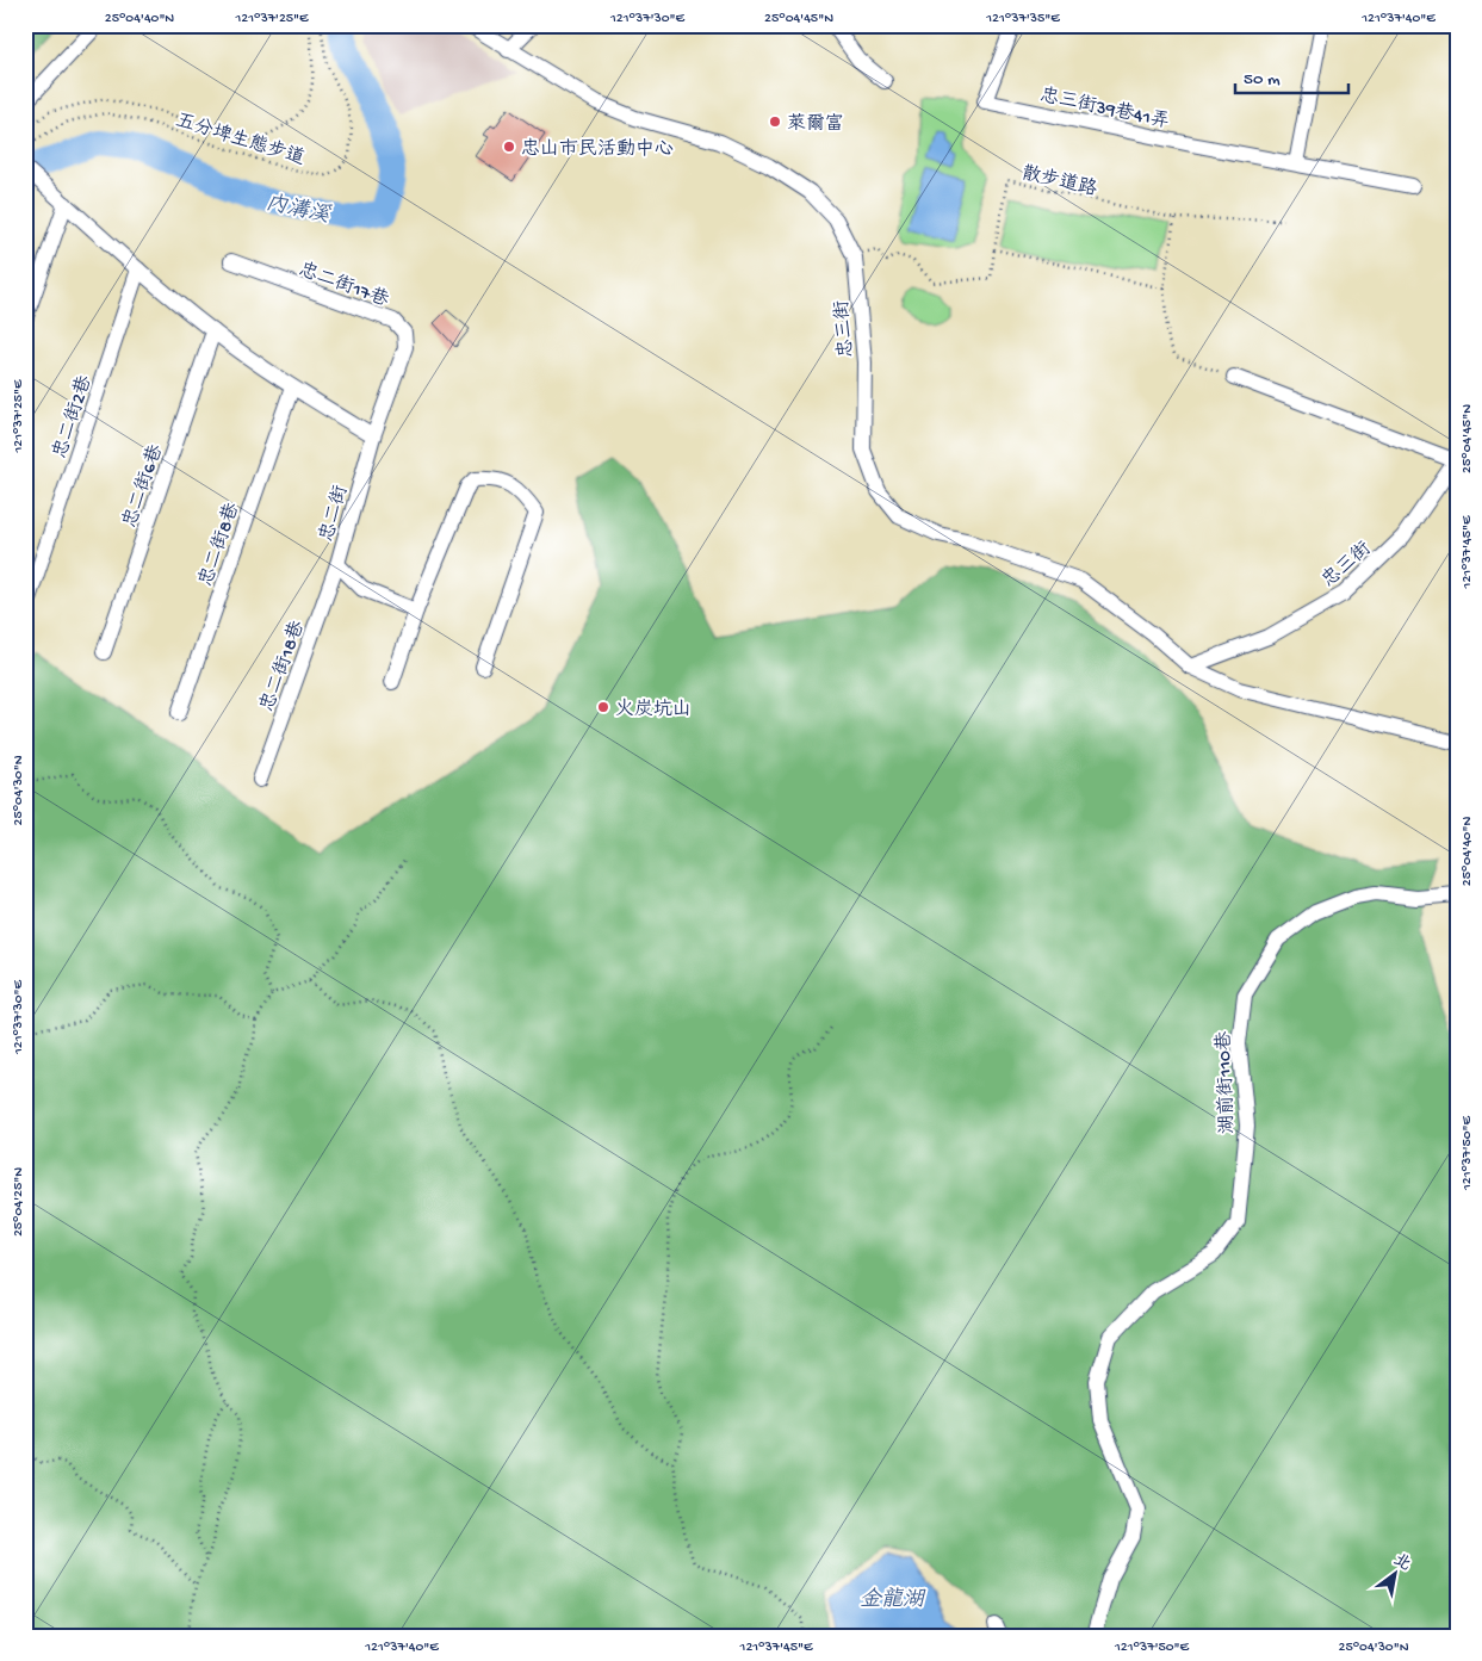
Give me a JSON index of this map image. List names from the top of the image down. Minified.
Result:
{"streets":{"street":["忠三街39巷41弄","忠二街17巷","忠三街","忠二街2巷","忠二街6巷","忠二街","忠二街8巷","忠二街18巷","湖前街110巷"],"path":["五分埤生態步道","散步道路"]},"crossings":[["散步道路","忠三街"],["忠二街17巷","忠二街"],["忠二街","忠二街18巷"]],"water":["內溝溪","金龍湖"],"places":["萊爾富","忠山市民活動中心","火炭坑山"],"scale_bar":"50 m","north":"top right","coordinates":["25°04'40\"N","121°37'25\"E","121°37'30\"E","25°04'45\"N","121°37'35\"E","121°37'40\"E","121°37'45\"E","25°04'30\"N","121°37'50\"E","25°04'25\"N"]}
